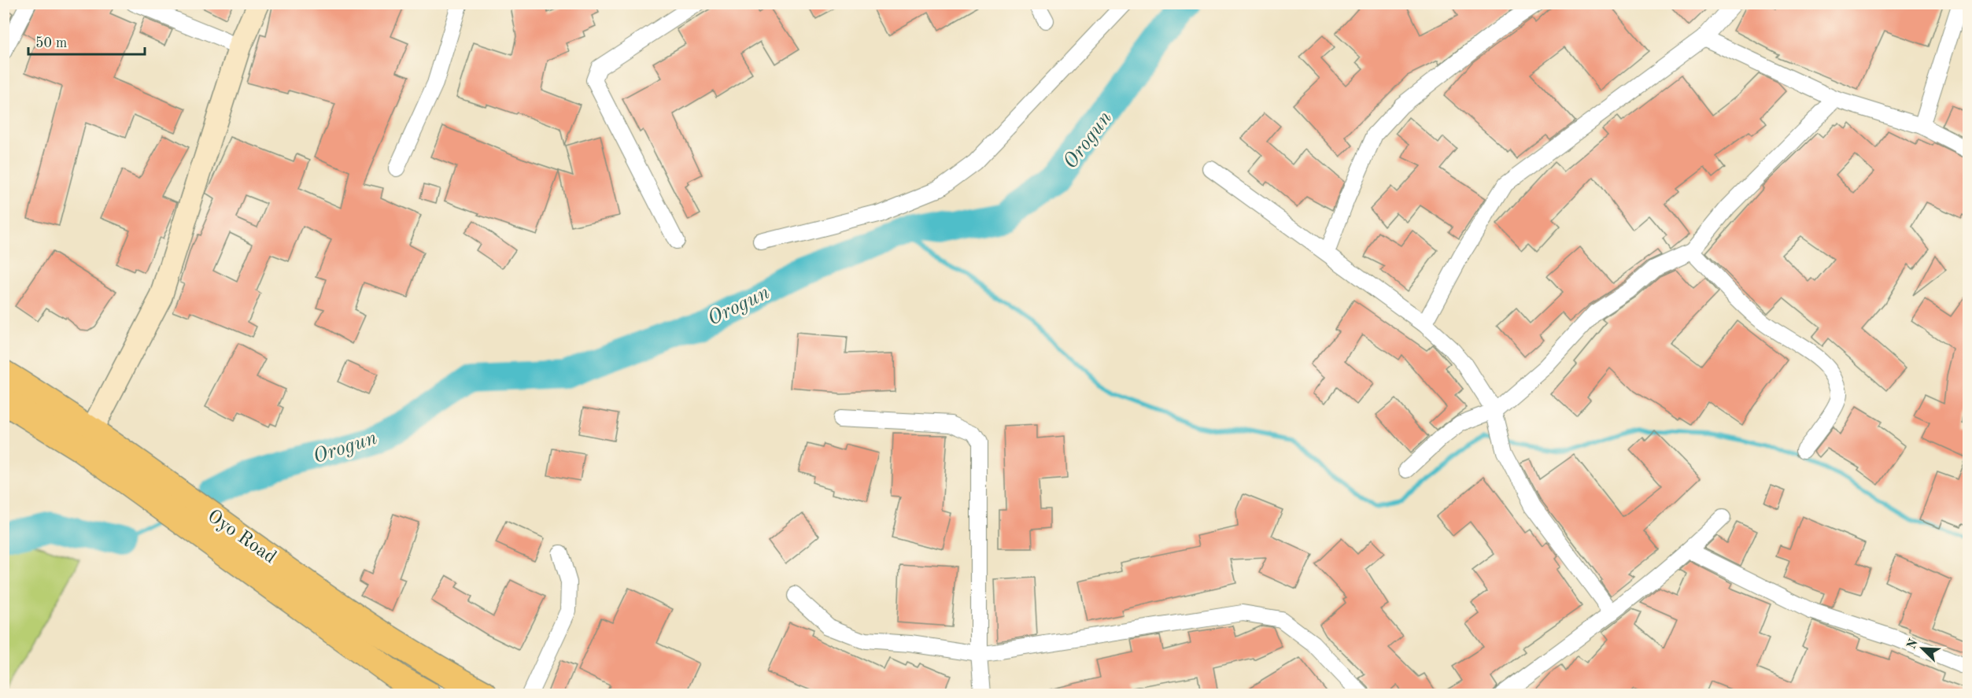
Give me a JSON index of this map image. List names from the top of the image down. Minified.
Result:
{"streets":{"highway":["Oyo Road"]},"water":["Orogun"],"scale_bar":"50 m","north":"top left"}
